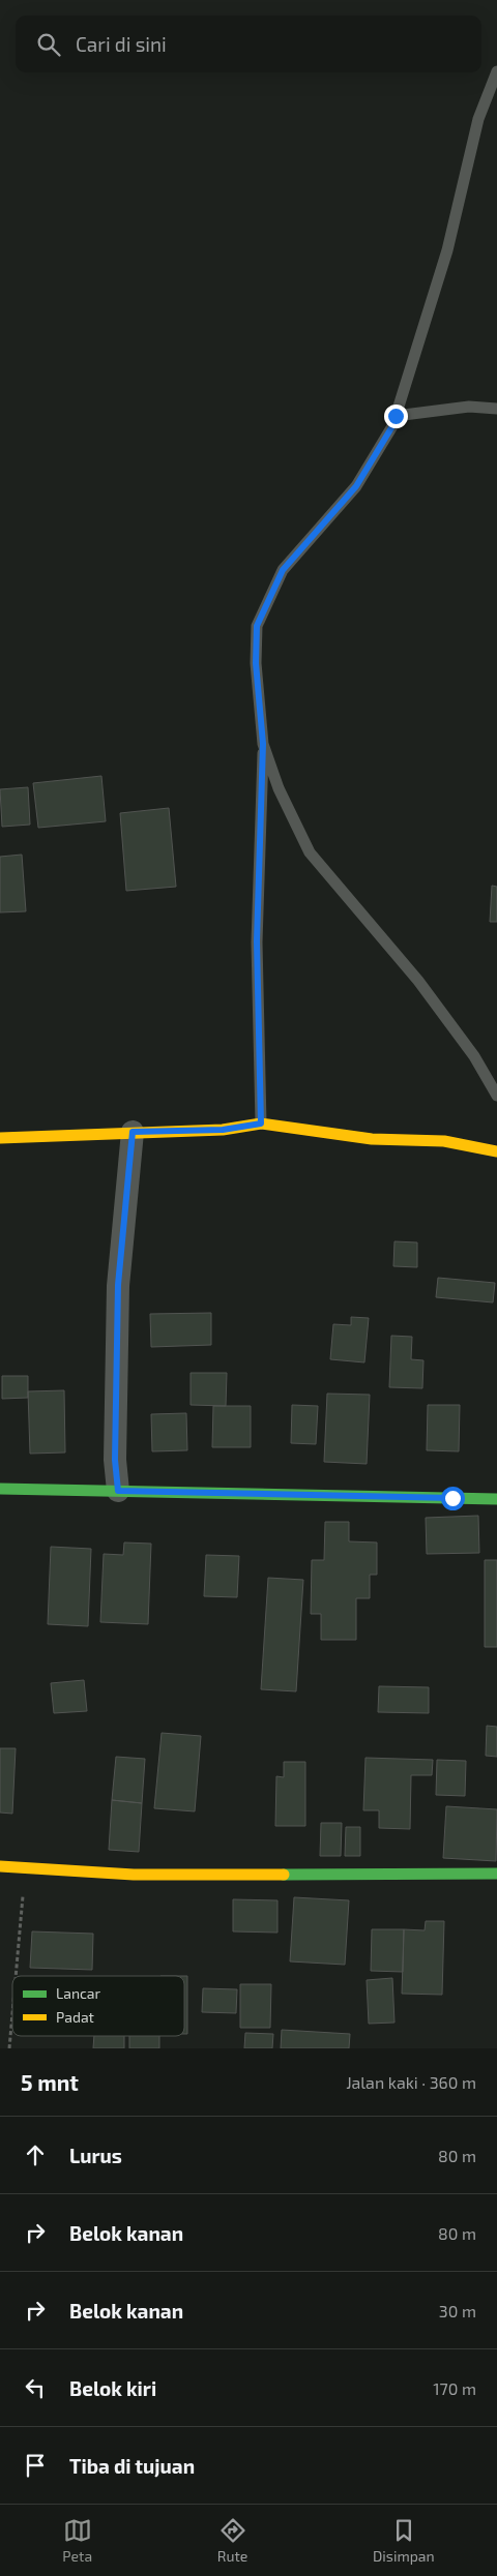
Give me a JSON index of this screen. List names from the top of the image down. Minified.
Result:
{"legend":["Lancar","Padat"],"page":{"search":"Cari di sini","heading":["5 mnt","Jalan kaki · 360 m"],"list":[["Lurus","80 m"],["Belok kanan","80 m"],["Belok kanan","30 m"],["Belok kiri","170 m"],"Tiba di tujuan"],"nav":["Peta","Rute","Disimpan"]}}
